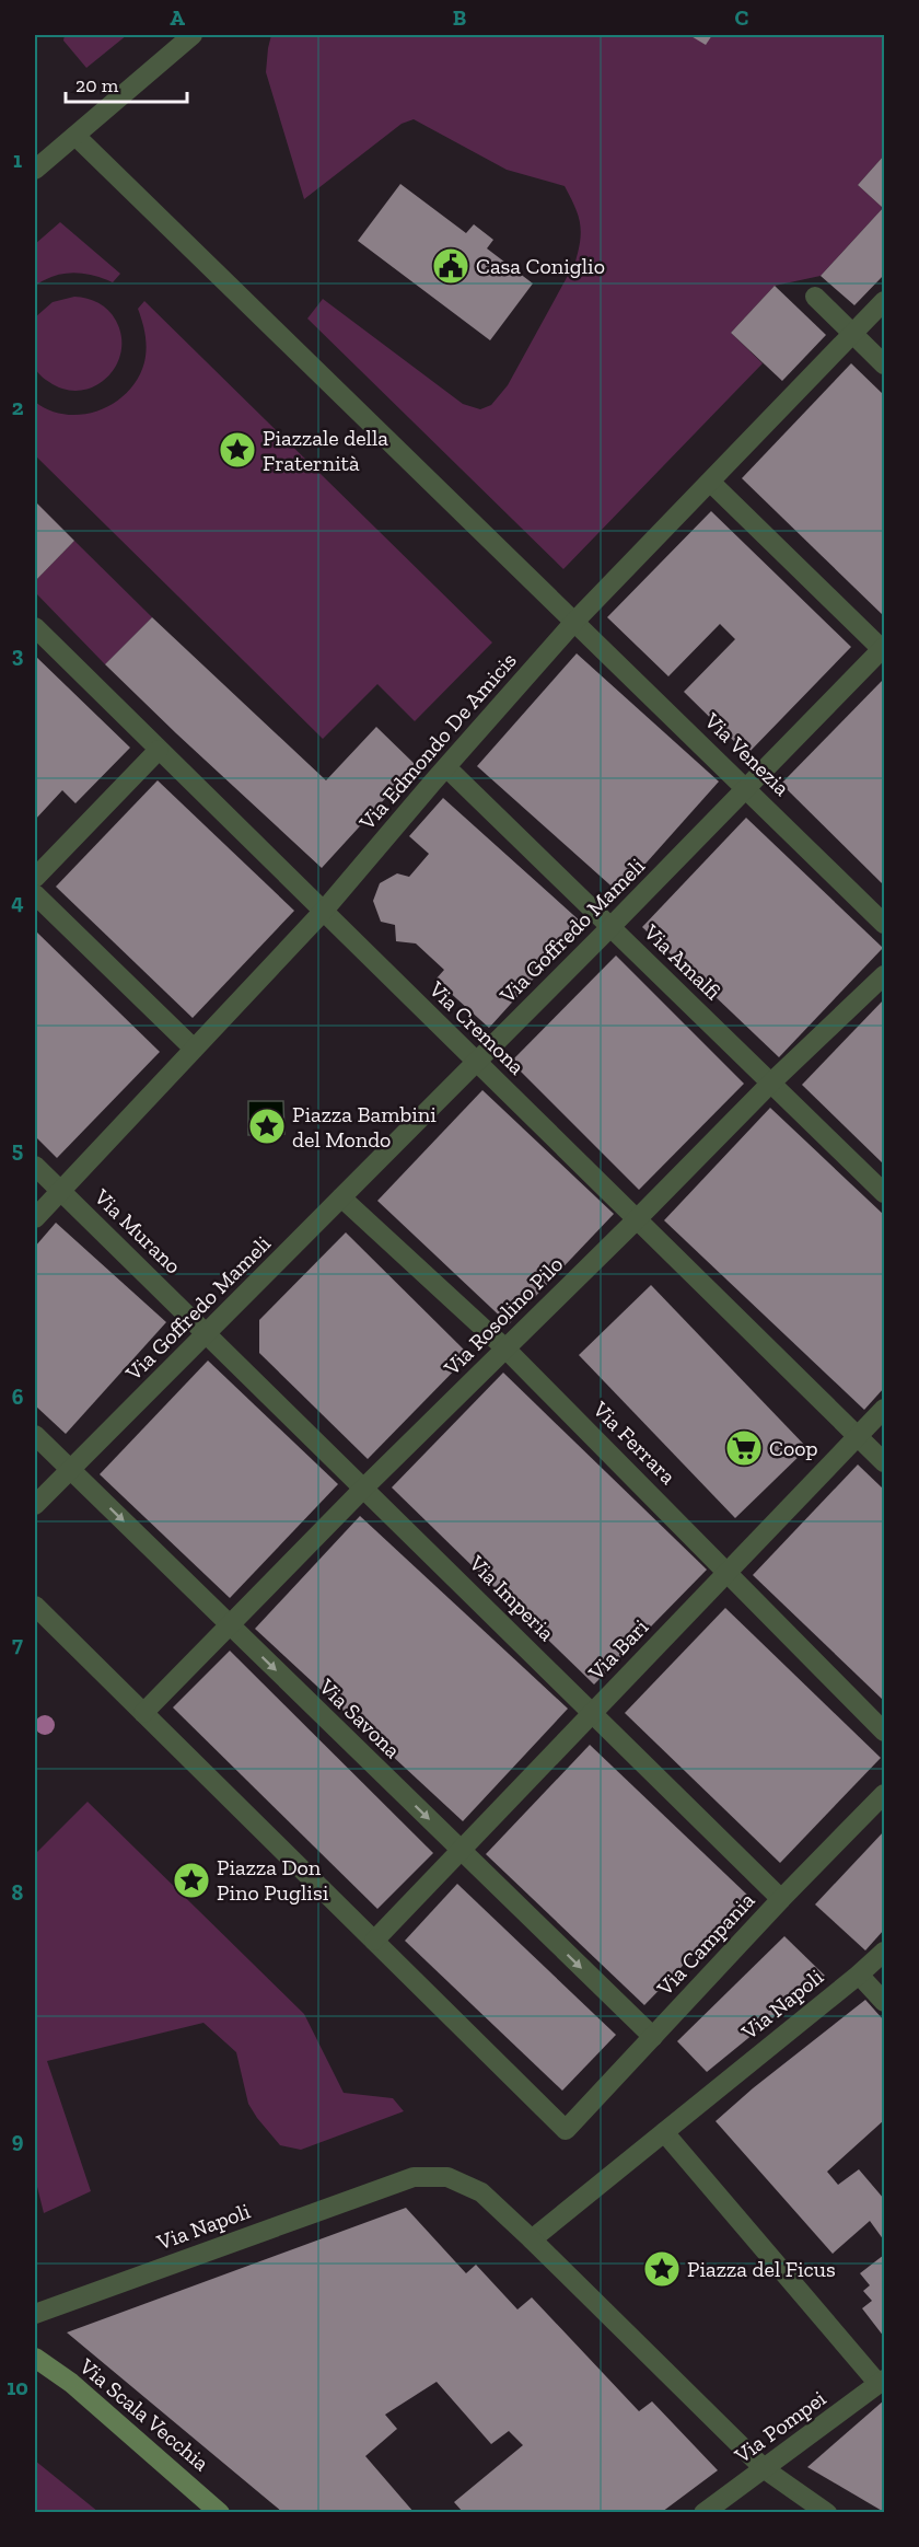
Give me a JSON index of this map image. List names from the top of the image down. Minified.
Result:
{"streets":{"street":["Via Edmondo De Amicis","Via Venezia","Via Goffredo Mameli","Via Amalfi","Via Cremona","Via Murano","Via Rosolino Pilo","Via Ferrara","Via Imperia","Via Bari","Via Savona","Via Campania","Via Napoli","Via Scala Vecchia","Via Pompei"]},"crossings":[["Via Edmondo De Amicis","Via Venezia"],["Via Edmondo De Amicis","Via Amalfi"],["Via Edmondo De Amicis","Via Cremona"],["Via Edmondo De Amicis","Via Murano"],["Via Venezia","Via Goffredo Mameli"],["Via Goffredo Mameli","Via Amalfi"],["Via Goffredo Mameli","Via Cremona"],["Via Goffredo Mameli","Via Murano"],["Via Goffredo Mameli","Via Ferrara"],["Via Goffredo Mameli","Via Imperia"],["Via Goffredo Mameli","Via Savona"],["Via Amalfi","Via Rosolino Pilo"],["Via Cremona","Via Rosolino Pilo"],["Via Cremona","Via Bari"],["Via Murano","Via Imperia"],["Via Rosolino Pilo","Via Ferrara"],["Via Rosolino Pilo","Via Imperia"],["Via Rosolino Pilo","Via Savona"],["Via Ferrara","Via Bari"],["Via Imperia","Via Bari"],["Via Imperia","Via Campania"],["Via Bari","Via Savona"],["Via Bari","Via Campania"],["Via Savona","Via Campania"],["Via Napoli","Via Pompei"]],"places":{"public building":["Casa Coniglio"],"place":["Piazzale della Fraternità","Piazza Bambini del Mondo","Piazza Don Pino Puglisi","Piazza del Ficus"],"supermarket":["Coop"]},"scale_bar":"20 m","grid":{"columns":["A","B","C"],"rows":["1","2","3","4","5","6","7","8","9","10"]}}
